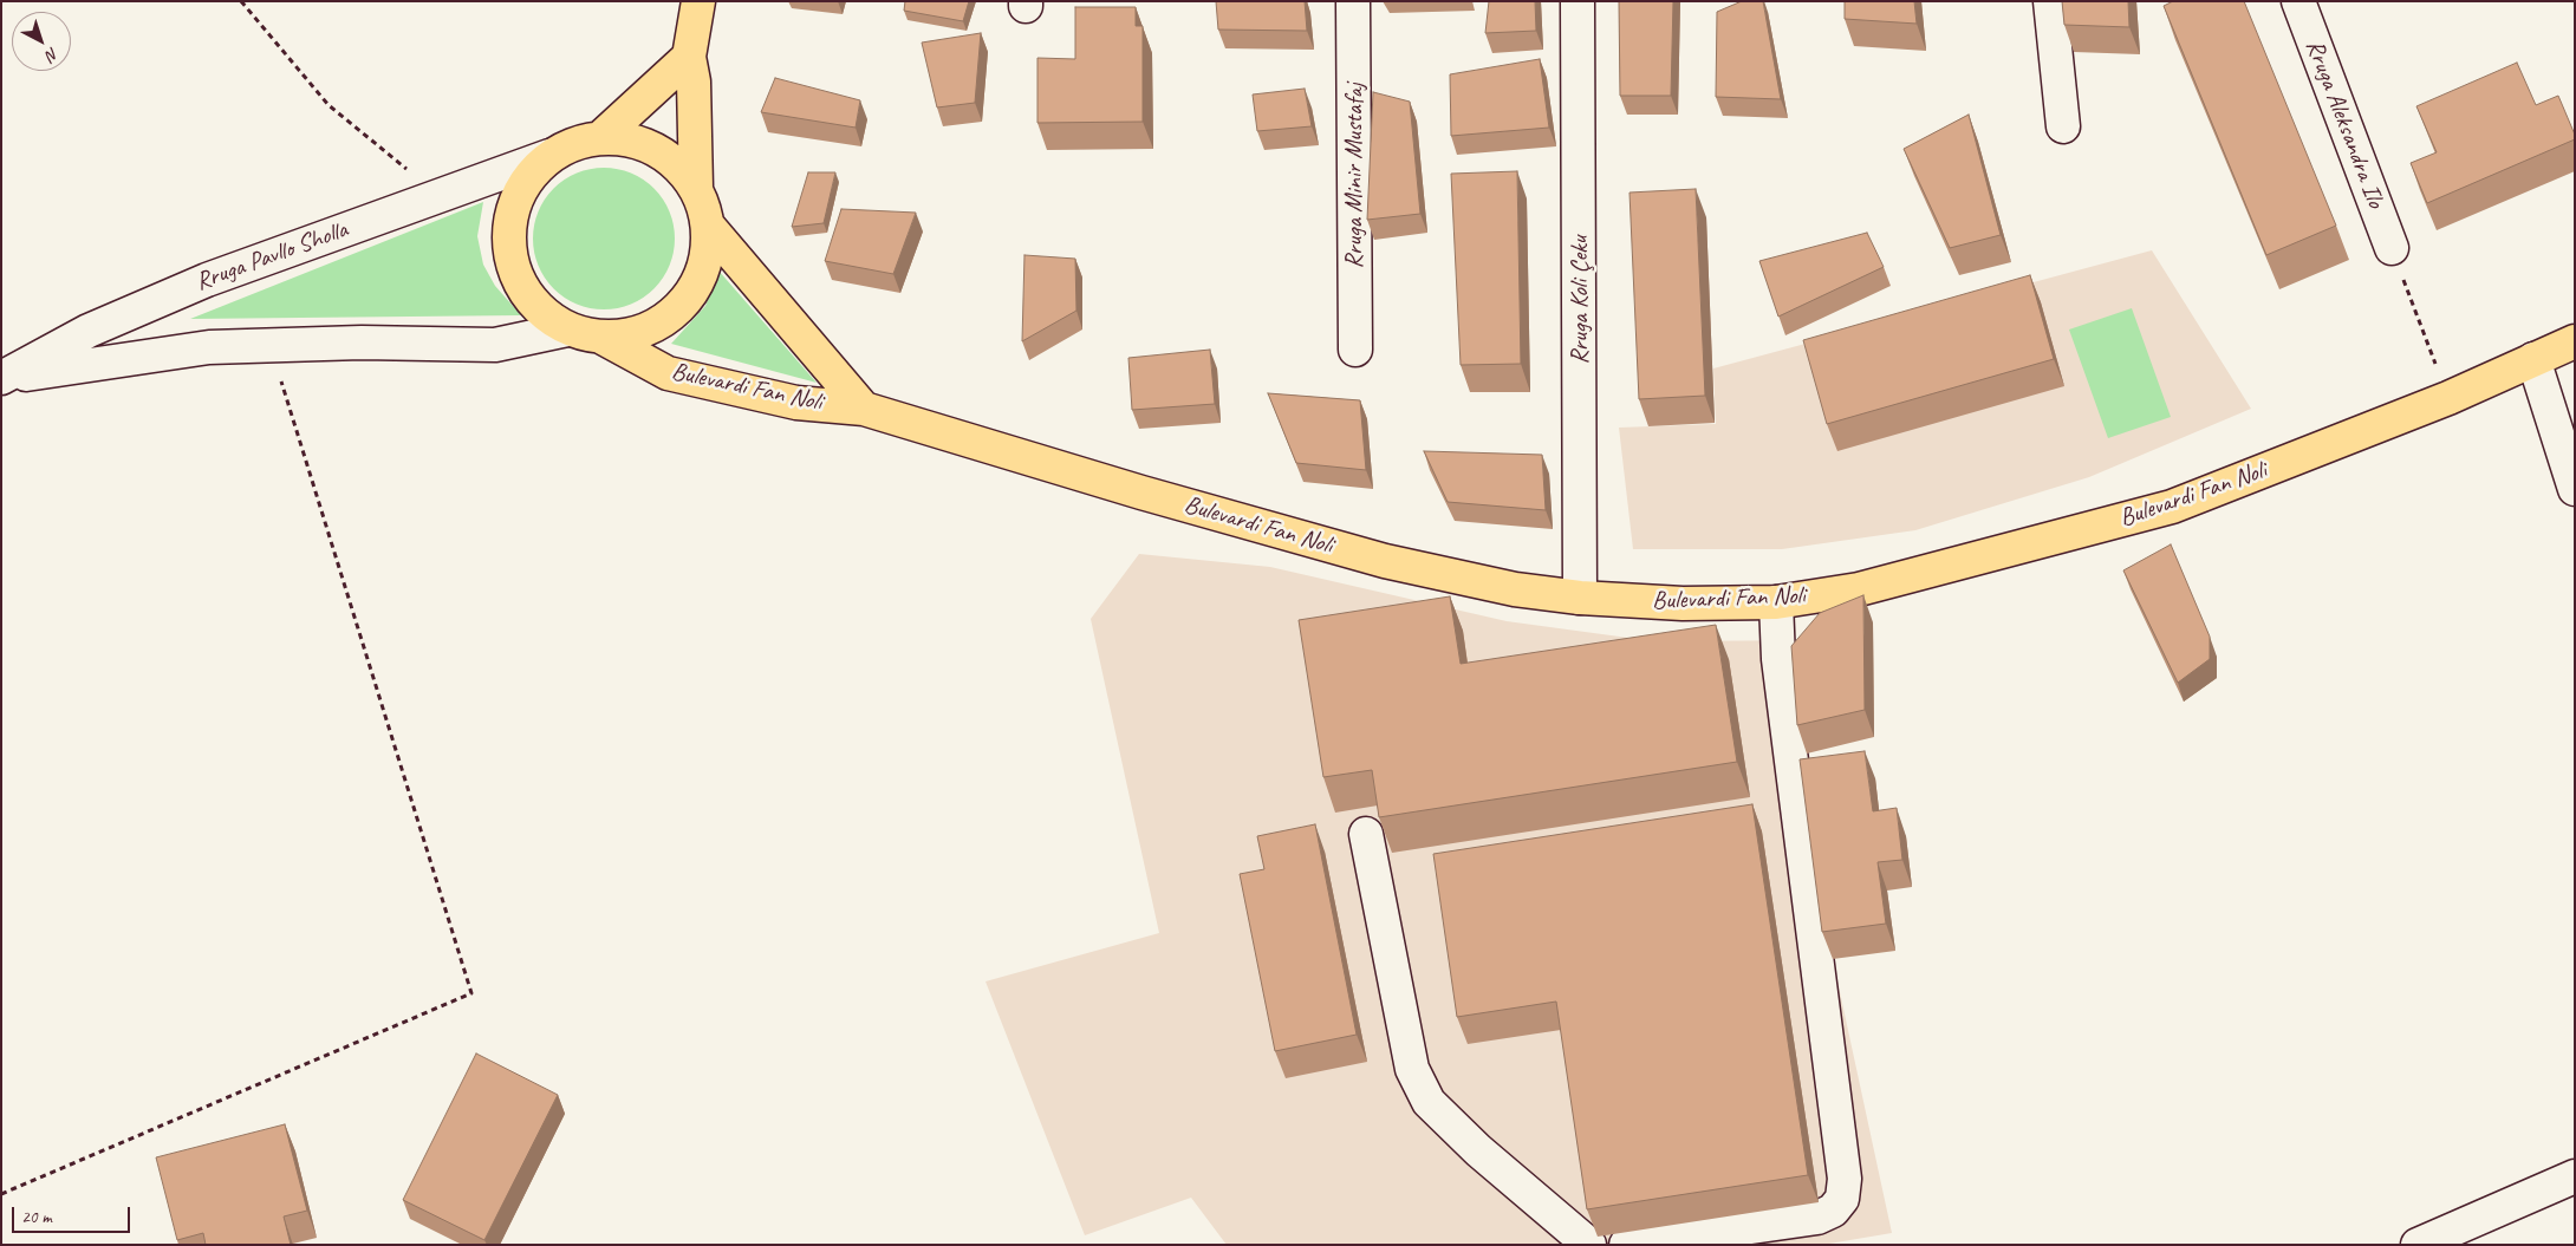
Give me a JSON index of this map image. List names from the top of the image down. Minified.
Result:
{"streets":{"main road":["Bulevardi Fan Noli"],"street":["Rruga Aleksandra Ilo","Rruga Minir Mustafaj","Rruga Pavllo Sholla","Rruga Koli Çeku"]},"crossings":[["Rruga Pavllo Sholla","Bulevardi Fan Noli"],["Rruga Koli Çeku","Bulevardi Fan Noli"]],"scale_bar":"20 m","north":"bottom right"}
